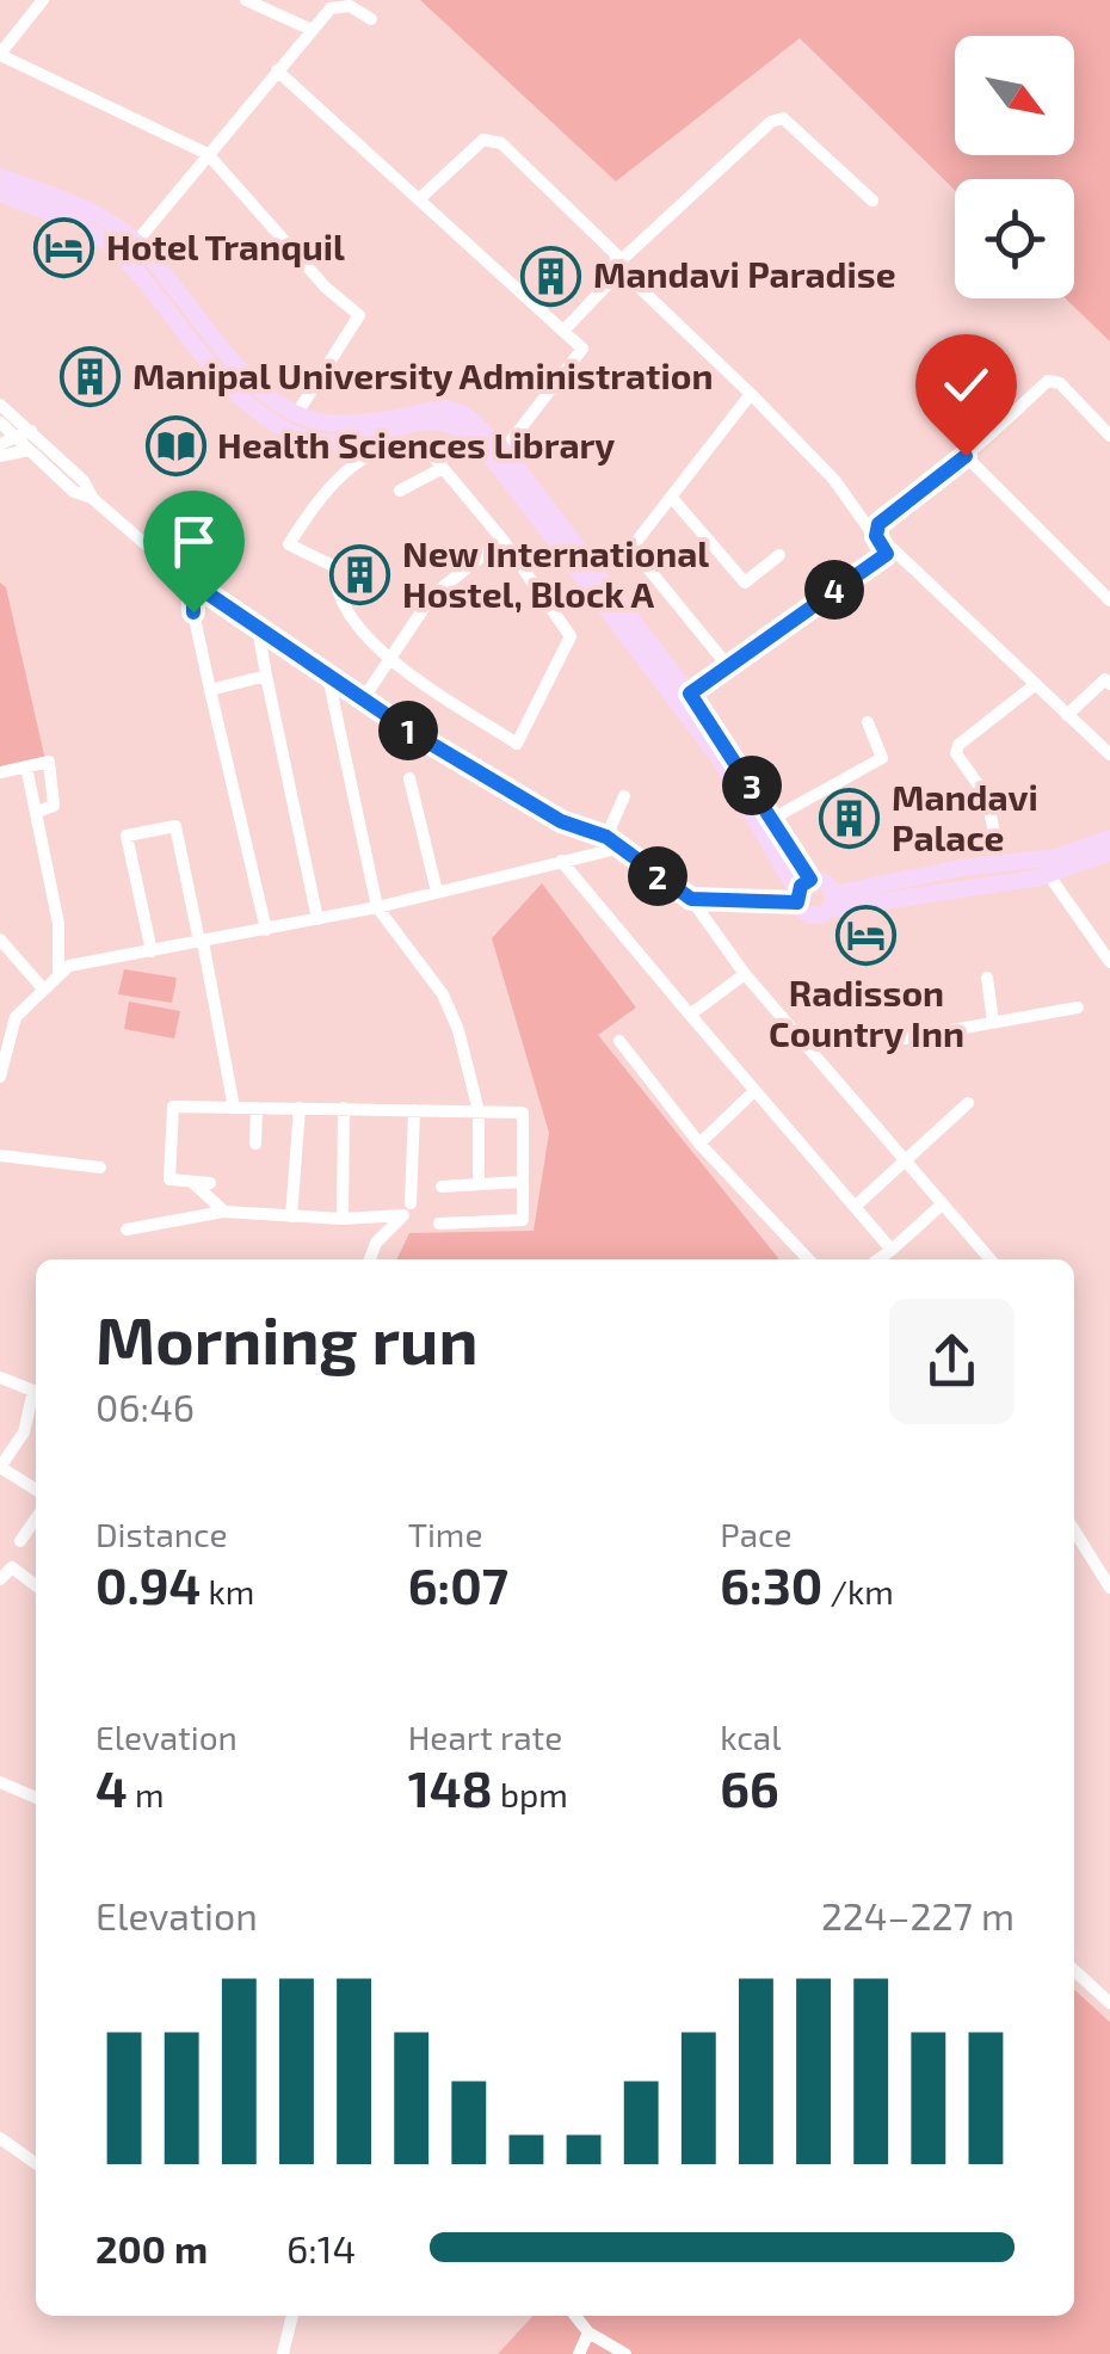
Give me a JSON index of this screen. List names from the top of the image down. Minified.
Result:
{"places":{"hotel":["Hotel Tranquil","Radisson Country Inn"],"building":["Mandavi Paradise","Manipal University Administration","New International Hostel, Block A","Mandavi Palace"],"library":["Health Sciences Library"]},"north":"bottom right","page":{"pins":["4","1","3","2"],"heading":["Morning run","06:46"],"stats":[["Distance","0.94 km"],["Time","6:07"],["Pace","6:30 /km"],["Elevation","4 m"],["Heart rate","148 bpm"],["kcal","66"]],"chart":["Elevation","224–227 m"],"list":[{"name":"200 m","note":"6:14"}]}}
